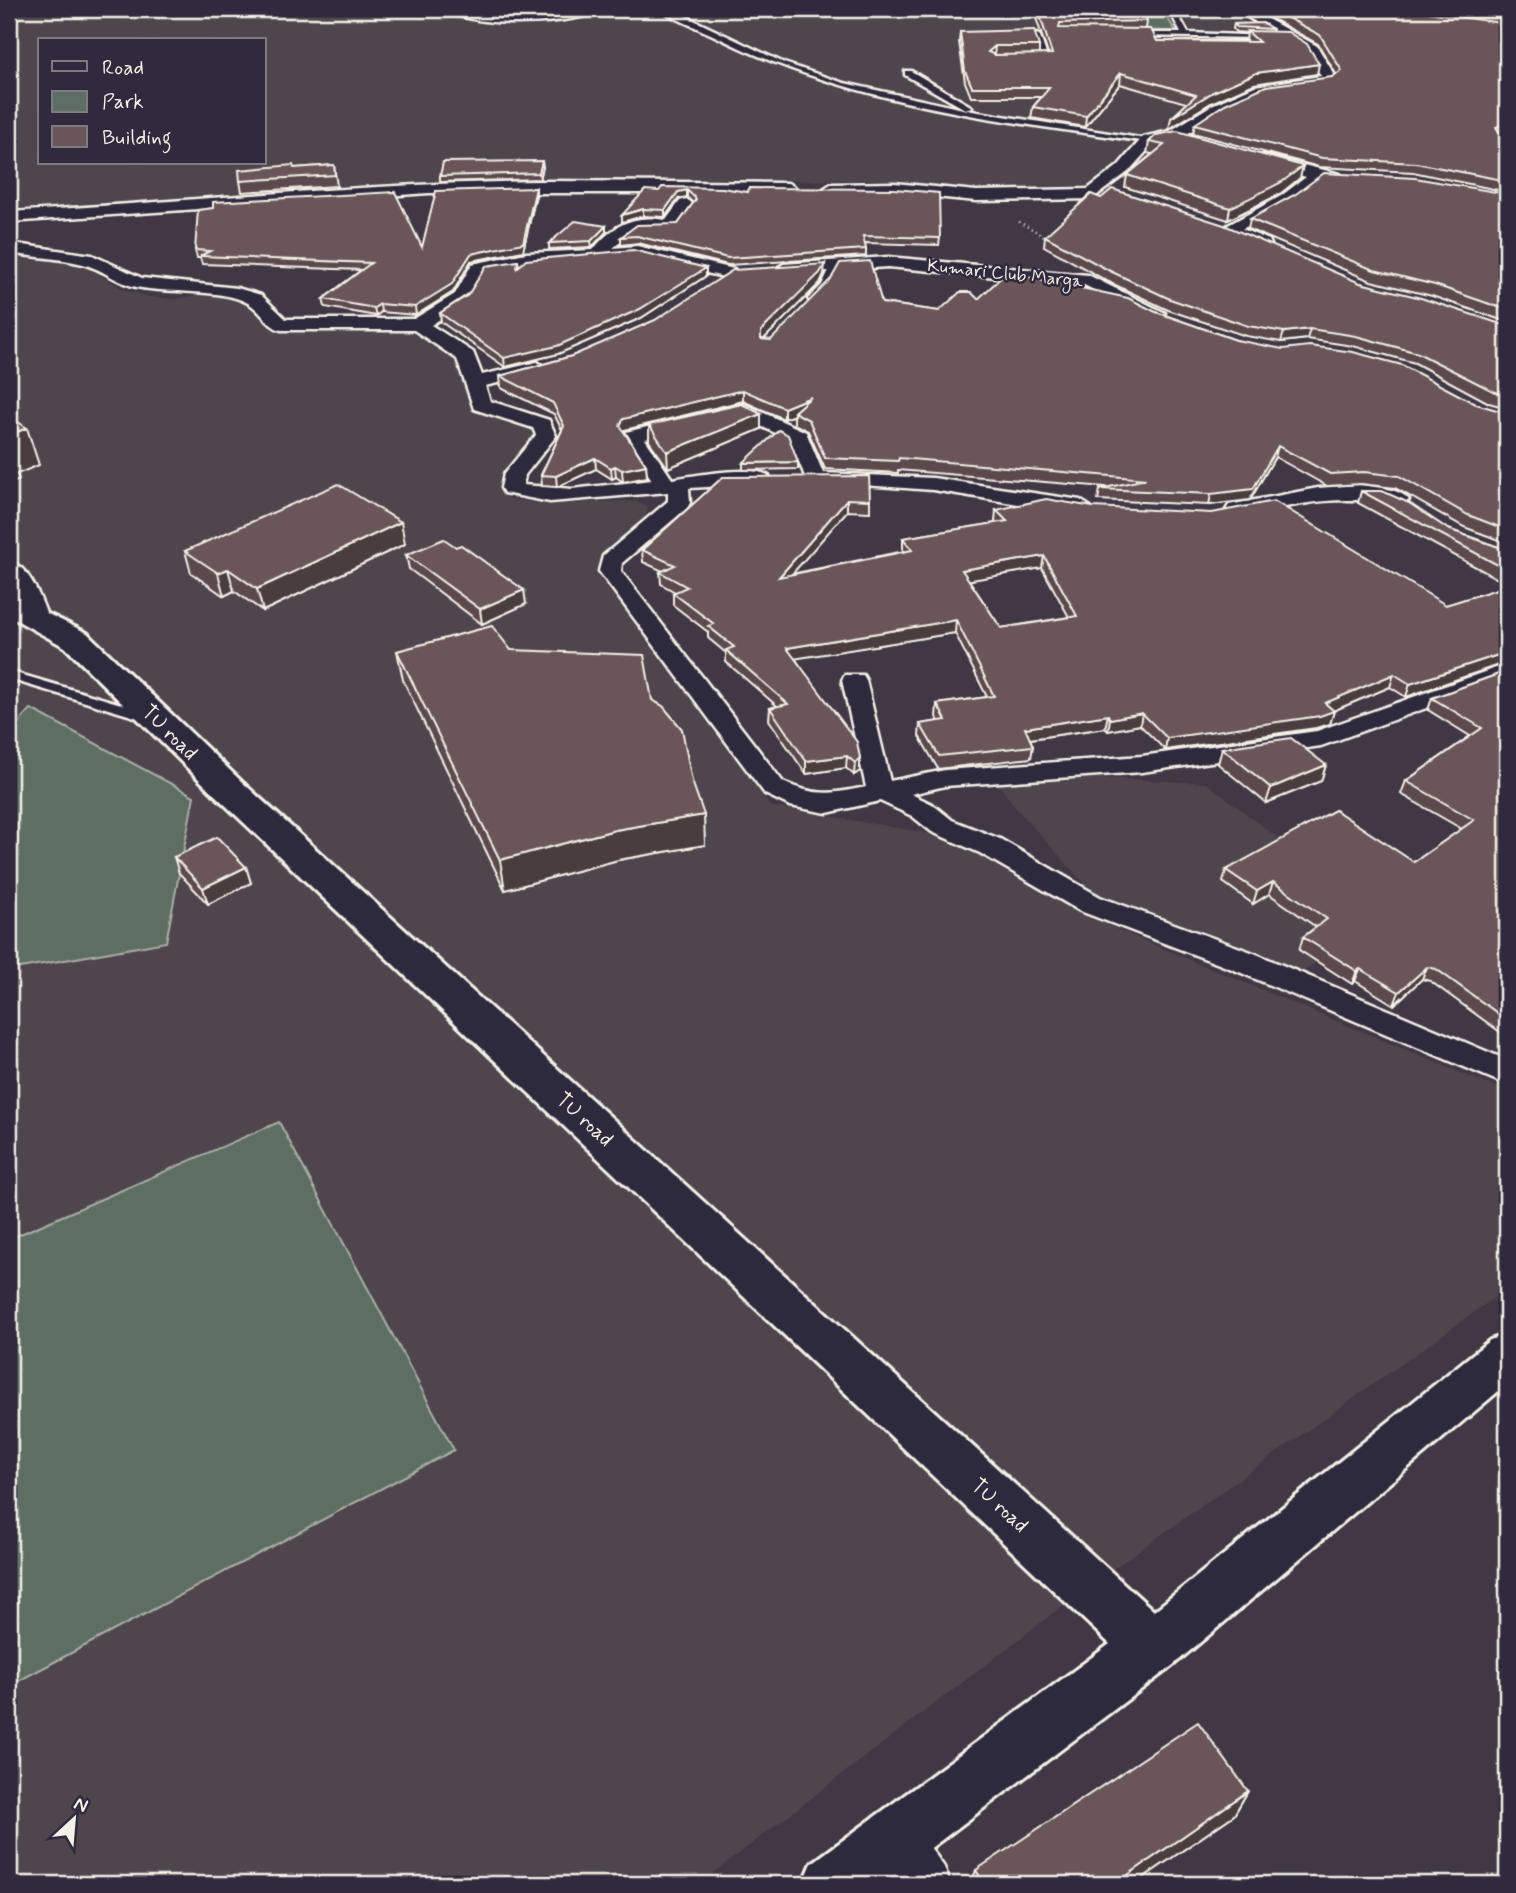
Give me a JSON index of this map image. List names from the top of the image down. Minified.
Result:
{"streets":{"street":["Kumari Club Marga","TU road"]},"legend":["Road","Park","Building"],"north":"top right"}
